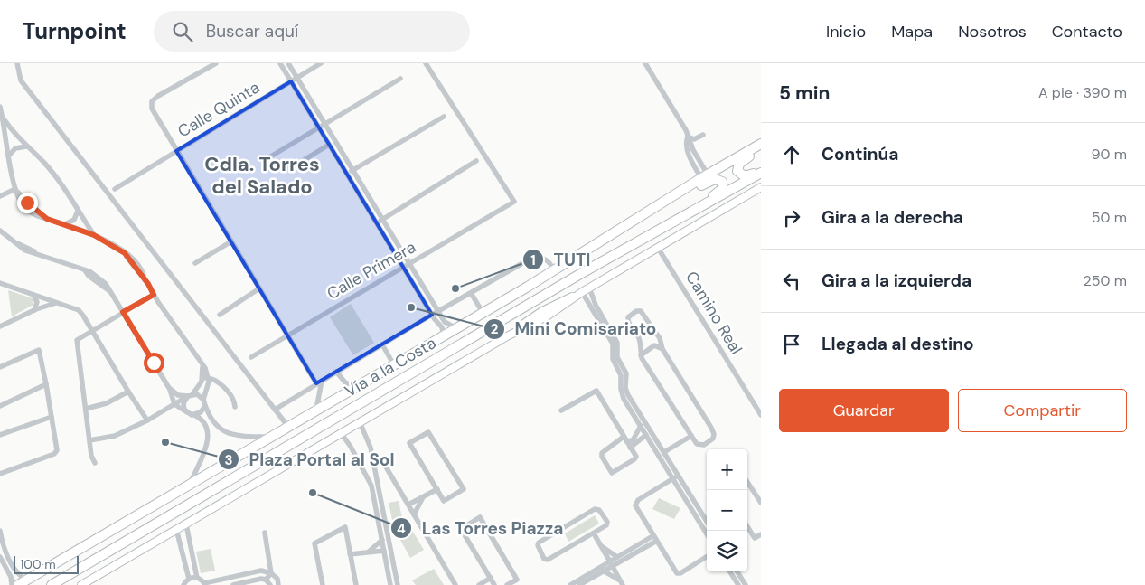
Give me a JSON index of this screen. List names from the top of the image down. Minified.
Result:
{"streets":{"highway":["Vía a la Costa"],"street":["Calle Quinta","Calle Primera","Camino Real"]},"crossings":[["Camino Real","Vía a la Costa"]],"districts":["Cdla. Torres del Salado"],"places":["TUTI","Mini Comisariato","Plaza Portal al Sol","Las Torres Piazza"],"scale_bar":"100 m","page":{"header":"Turnpoint","search":"Buscar aquí","nav":["Inicio","Mapa","Nosotros","Contacto"],"heading":["5 min","A pie · 390 m"],"list":[["Continúa","90 m"],["Gira a la derecha","50 m"],["Gira a la izquierda","250 m"],"Llegada al destino"],"buttons":["Guardar","Compartir"],"map_buttons":["+","−"],"scale":"100 m"}}
